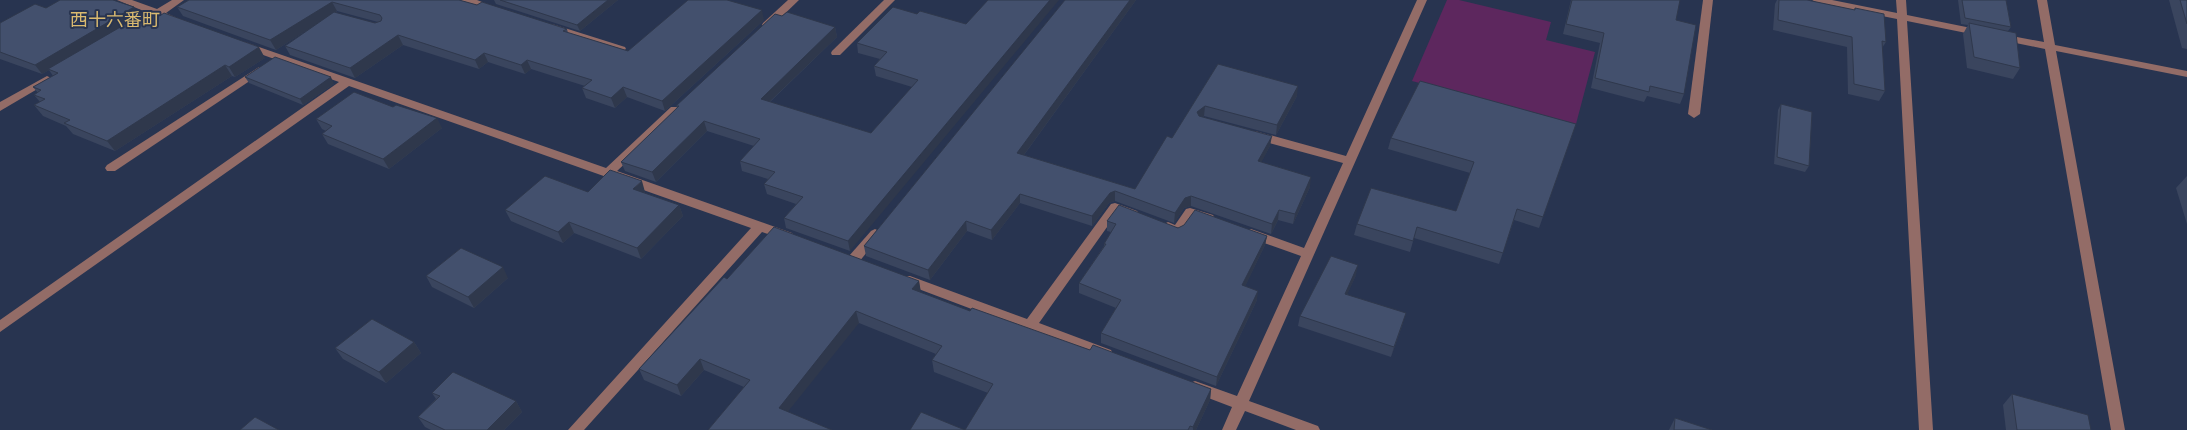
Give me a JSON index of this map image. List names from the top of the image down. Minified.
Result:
{"districts":["西十六番町"]}
